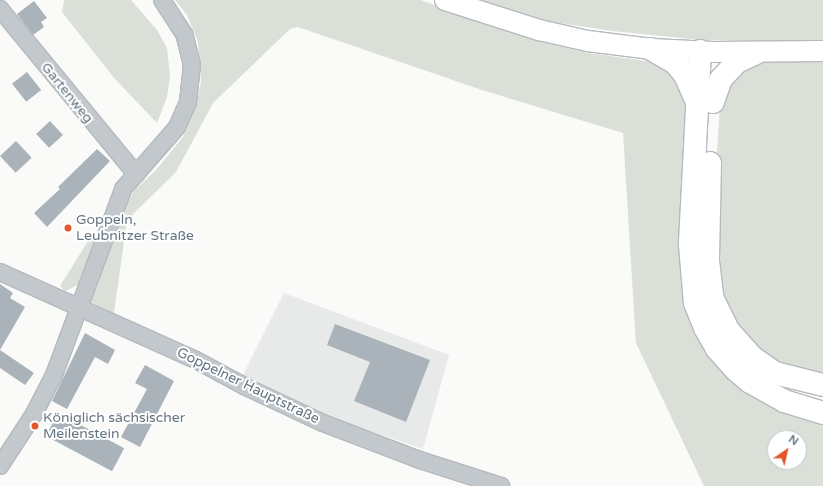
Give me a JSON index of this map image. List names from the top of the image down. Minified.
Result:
{"streets":{"street":["Gartenweg","Goppelner Hauptstraße"]},"places":["Goppeln, Leubnitzer Straße","Königlich sächsischer Meilenstein"],"north":"top right"}
